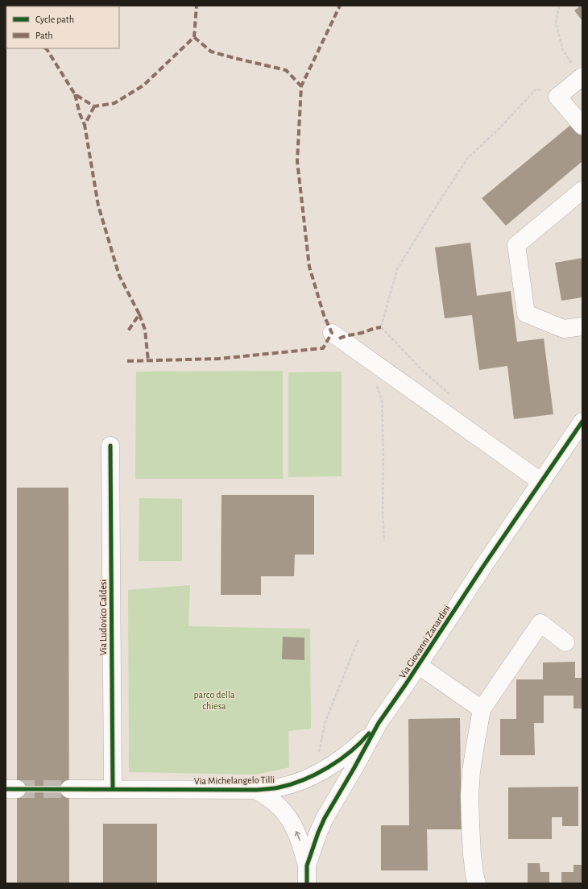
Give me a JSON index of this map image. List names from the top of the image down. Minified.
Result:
{"streets":{"street":["Via Ludovico Caldesi","Via Giovanni Zanardini","Via Michelangelo Tilli"]},"crossings":[["Via Ludovico Caldesi","Via Michelangelo Tilli"],["Via Giovanni Zanardini","Via Michelangelo Tilli"]],"parks":["parco della chiesa"],"legend":["Cycle path","Path"]}
